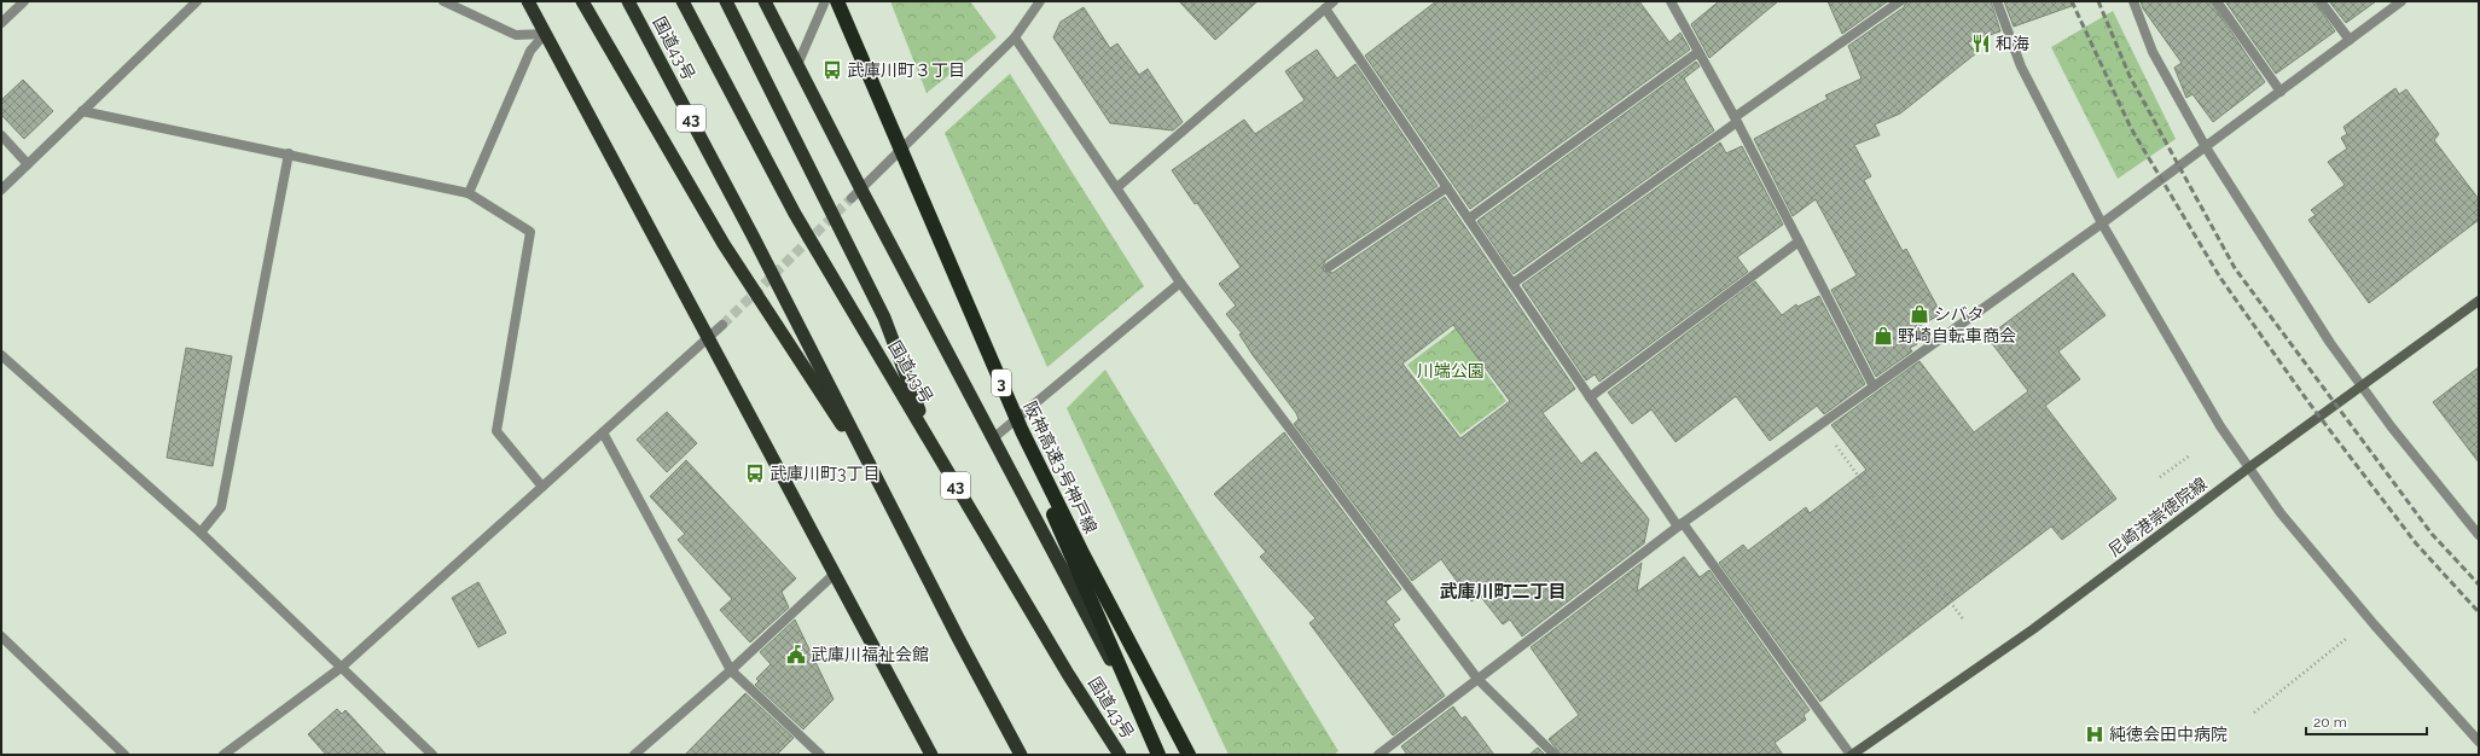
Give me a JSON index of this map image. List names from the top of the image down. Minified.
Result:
{"streets":{"highway":["国道43号","43","3","阪神高速3号神戸線"],"main road":["尼崎港崇徳院線"]},"districts":["武庫川町二丁目"],"parks":["川端公園"],"places":{"restaurant":["和海"],"bus stop":["武庫川町３丁目","武庫川町3丁目"],"shop":["シバタ","野崎自転車商会"],"public building":["武庫川福祉会館"],"hospital":["純徳会田中病院"]},"scale_bar":"20 m"}
